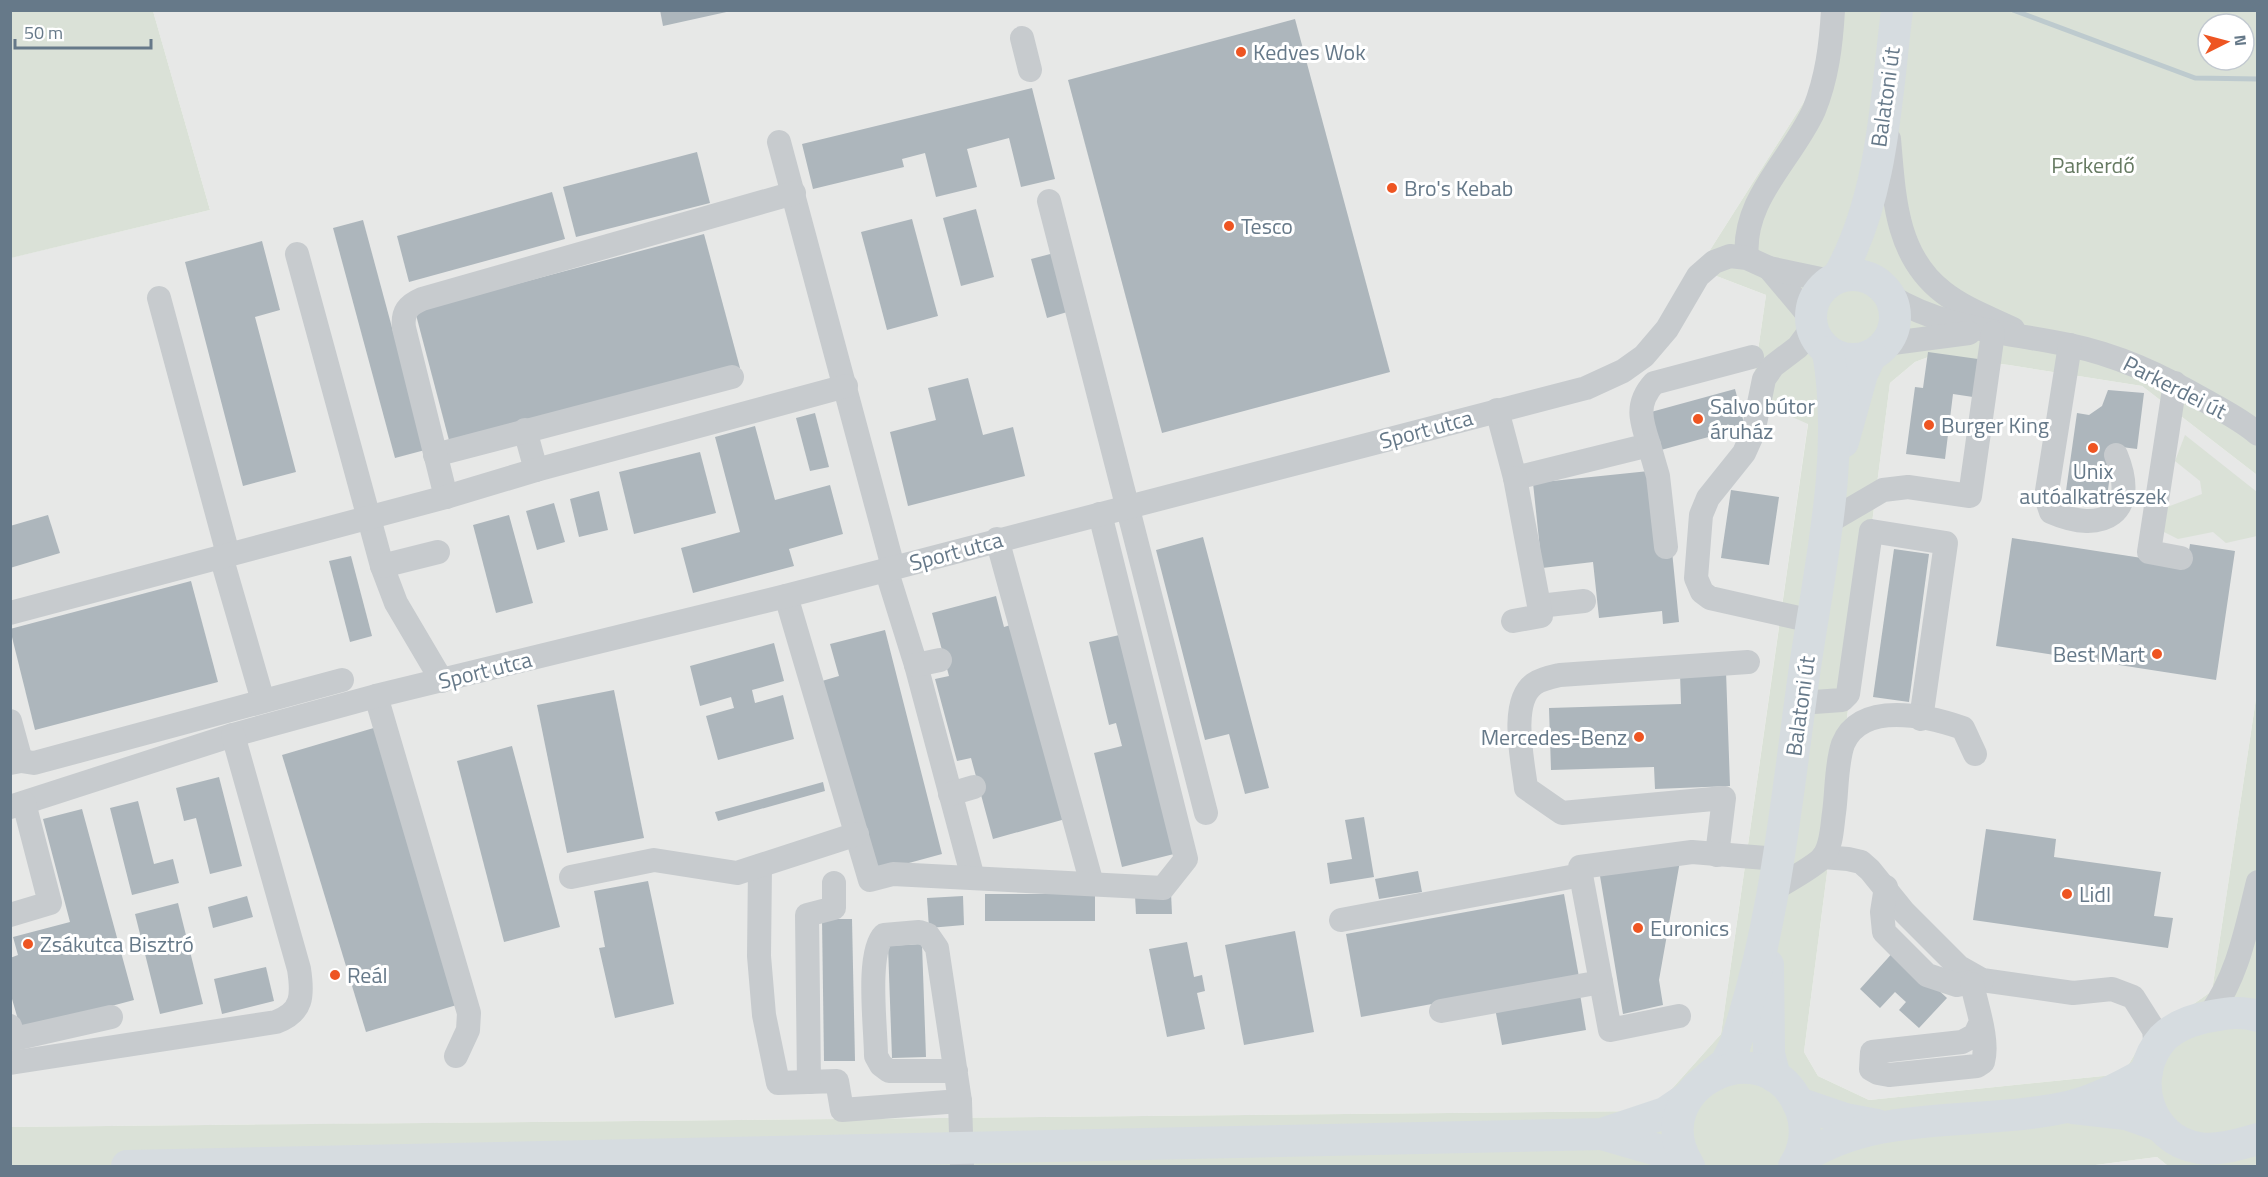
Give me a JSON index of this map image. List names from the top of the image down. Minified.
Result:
{"streets":{"main road":["Balatoni út"],"street":["Parkerdei út","Sport utca"]},"crossings":[["Balatoni út","Parkerdei út"]],"parks":["Parkerdő"],"places":["Kedves Wok","Bro's Kebab","Tesco","Salvo bútor áruház","Burger King","Unix autóalkatrészek","Best Mart","Mercedes-Benz","Lidl","Euronics","Zsákutca Bisztró","Reál"],"scale_bar":"50 m","north":"right"}
